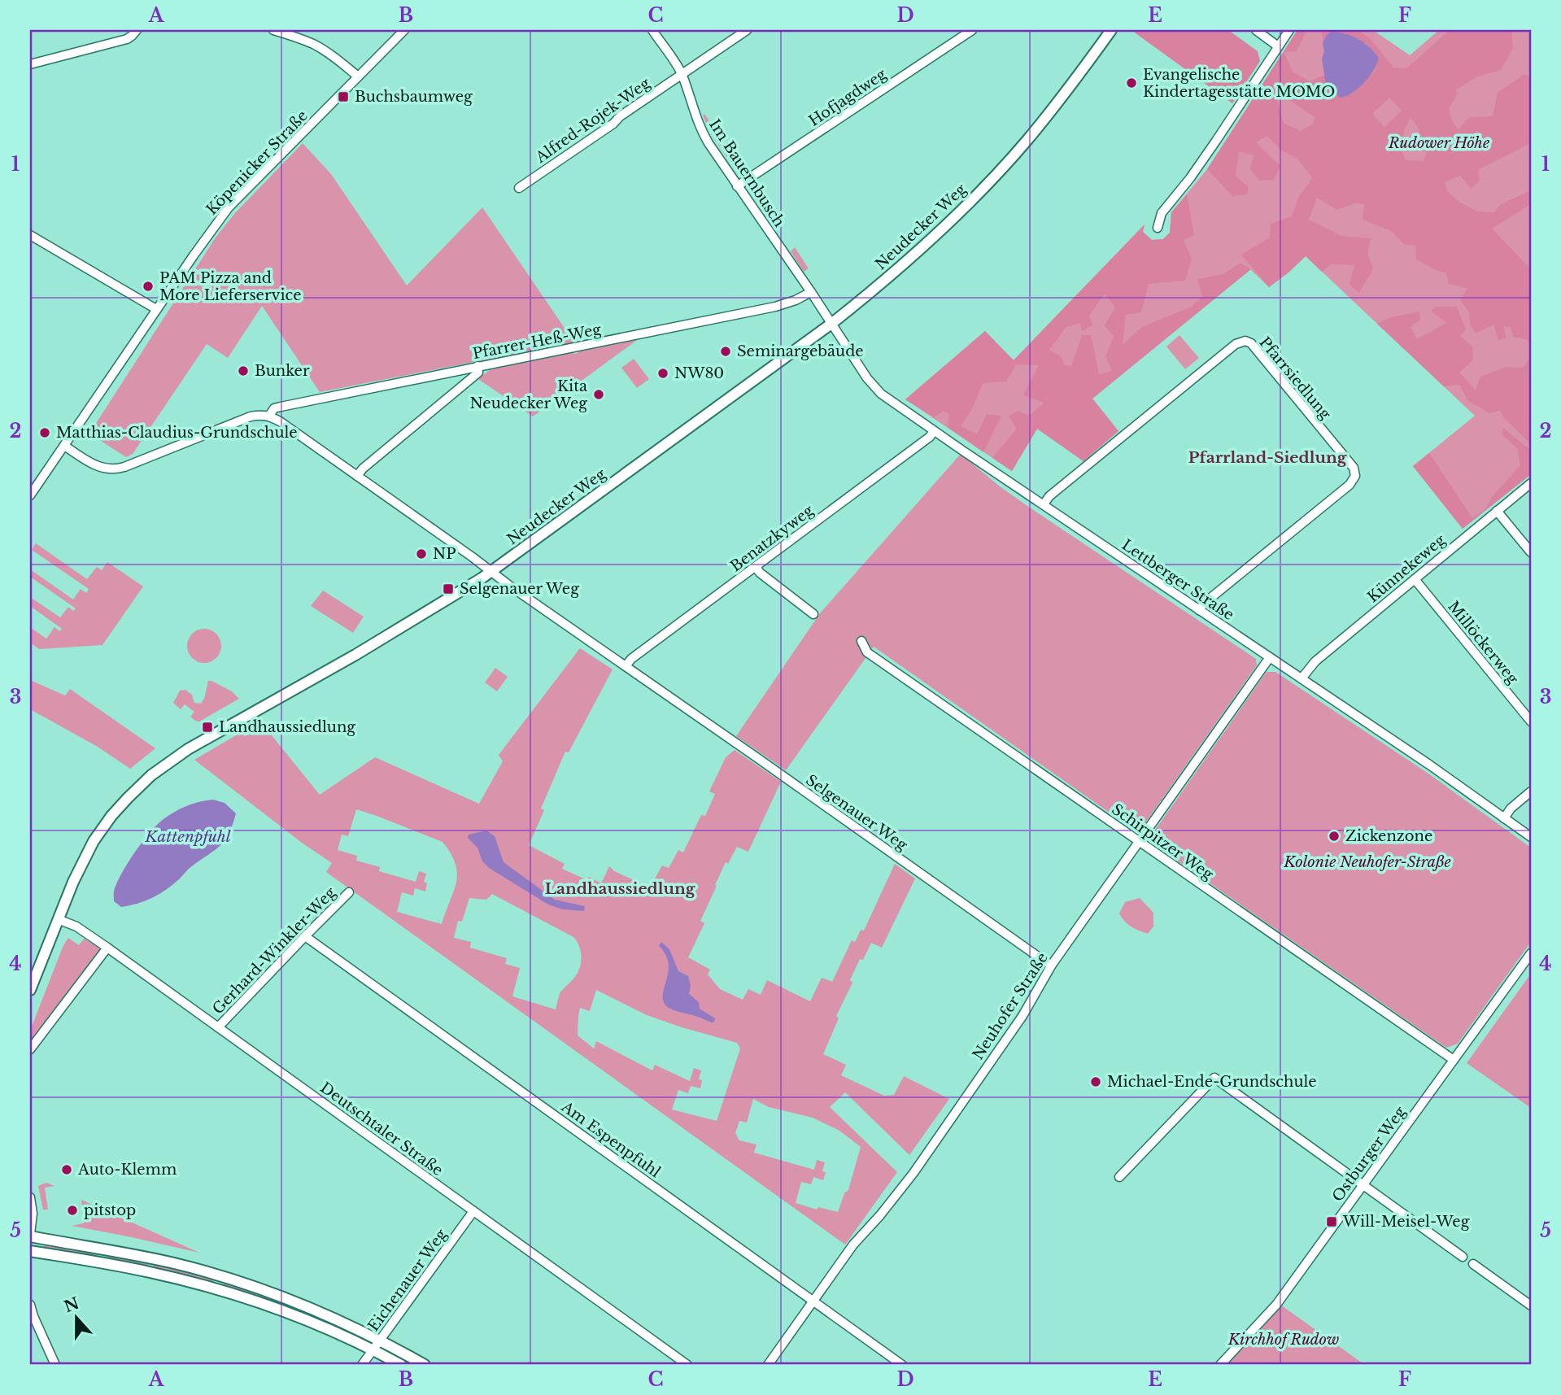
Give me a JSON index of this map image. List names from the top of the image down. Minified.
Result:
{"streets":{"street":["Hofjagdweg","Alfred-Rojek-Weg","Köpenicker Straße","Im Bauernbusch","Neudecker Weg","Pfarrer-Heß-Weg","Pfarrsiedlung","Benatzkyweg","Künnekeweg","Lettberger Straße","Millöckerweg","Selgenauer Weg","Schirpitzer Weg","Gerhard-Winkler-Weg","Neuhofer Straße","Deutschtaler Straße","Am Espenpfuhl","Ostburger Weg","Eichenauer Weg"]},"crossings":[["Hofjagdweg","Im Bauernbusch"],["Alfred-Rojek-Weg","Im Bauernbusch"],["Im Bauernbusch","Neudecker Weg"],["Im Bauernbusch","Pfarrer-Heß-Weg"],["Im Bauernbusch","Lettberger Straße"],["Neudecker Weg","Lettberger Straße"],["Neudecker Weg","Selgenauer Weg"],["Neudecker Weg","Deutschtaler Straße"],["Pfarrer-Heß-Weg","Selgenauer Weg"],["Pfarrsiedlung","Lettberger Straße"],["Benatzkyweg","Lettberger Straße"],["Benatzkyweg","Selgenauer Weg"],["Künnekeweg","Lettberger Straße"],["Künnekeweg","Millöckerweg"],["Lettberger Straße","Neuhofer Straße"],["Selgenauer Weg","Neuhofer Straße"],["Schirpitzer Weg","Neuhofer Straße"],["Schirpitzer Weg","Ostburger Weg"],["Gerhard-Winkler-Weg","Deutschtaler Straße"],["Gerhard-Winkler-Weg","Am Espenpfuhl"],["Neuhofer Straße","Am Espenpfuhl"],["Deutschtaler Straße","Eichenauer Weg"]],"districts":["Pfarrland-Siedlung","Landhaussiedlung"],"water":["Kattenpfuhl"],"parks":["Rudower Höhe","Kolonie Neuhofer-Straße","Kirchhof Rudow"],"places":{"other":["Evangelische Kindertagesstätte MOMO","PAM Pizza and More Lieferservice","Seminargebäude","Bunker","NW80","Kita Neudecker Weg","Matthias-Claudius-Grundschule","NP","Zickenzone","Michael-Ende-Grundschule","Auto-Klemm","pitstop"],"transit":["Buchsbaumweg","Selgenauer Weg","Landhaussiedlung","Will-Meisel-Weg"]},"north":"top","grid":{"columns":["A","B","C","D","E","F"],"rows":["1","2","3","4","5"]}}
